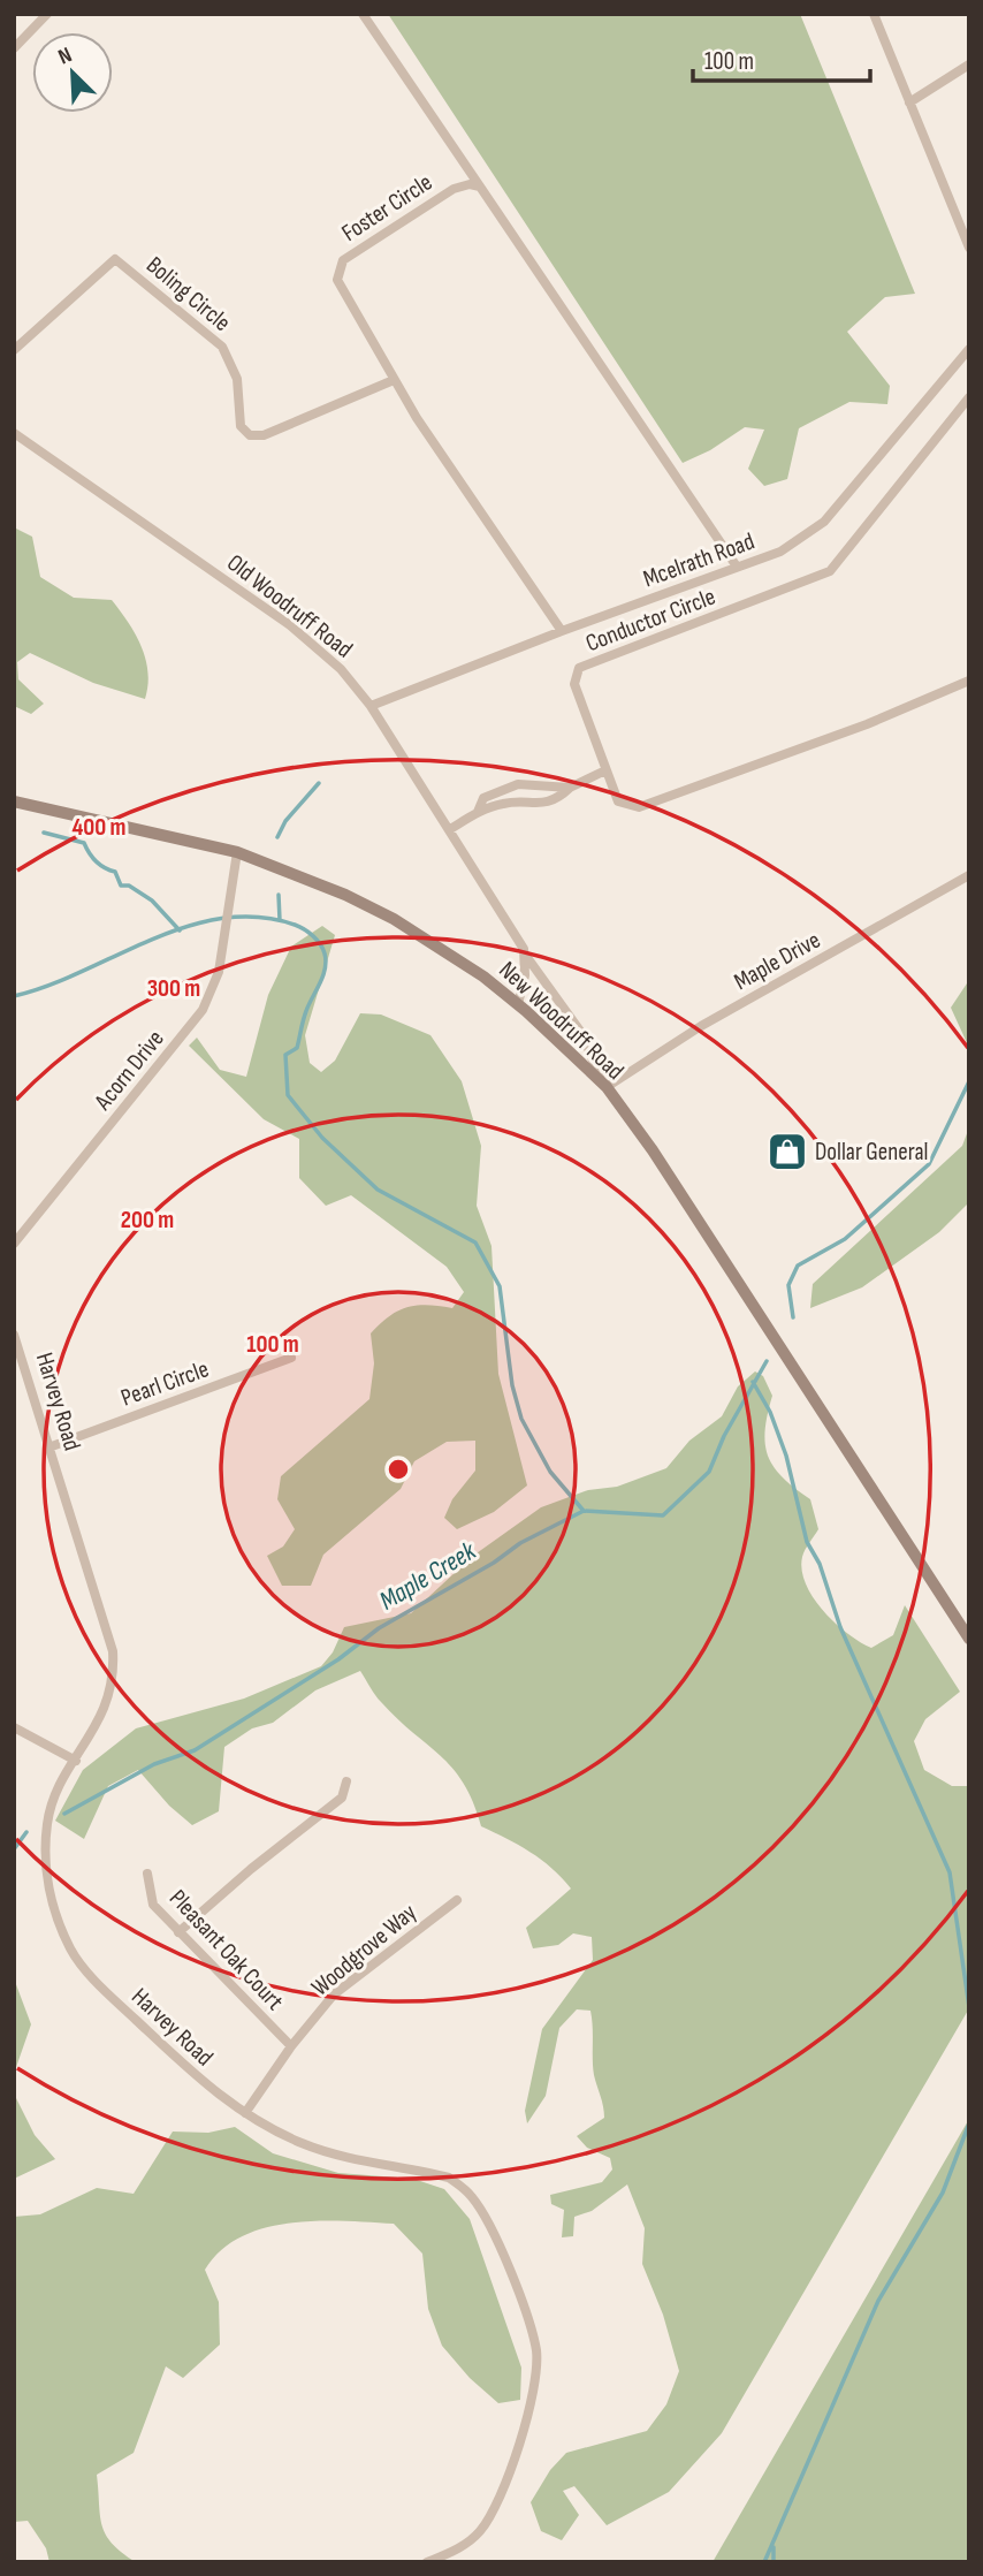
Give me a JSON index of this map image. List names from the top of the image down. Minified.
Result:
{"streets":{"main road":["New Woodruff Road"],"street":["Foster Circle","Boling Circle","Mcelrath Road","Old Woodruff Road","Conductor Circle","Maple Drive","Acorn Drive","Pearl Circle","Harvey Road","Pleasant Oak Court","Woodgrove Way"]},"crossings":[["Foster Circle","Boling Circle"],["Foster Circle","Mcelrath Road"],["Mcelrath Road","Old Woodruff Road"],["Old Woodruff Road","Maple Drive"],["Old Woodruff Road","New Woodruff Road"],["Maple Drive","New Woodruff Road"],["New Woodruff Road","Acorn Drive"],["Pearl Circle","Harvey Road"],["Harvey Road","Woodgrove Way"],["Pleasant Oak Court","Woodgrove Way"]],"water":["Maple Creek"],"places":{"shop":["Dollar General"]},"scale_bar":"100 m","north":"top left","rings":["400 m","300 m","200 m","100 m"]}
